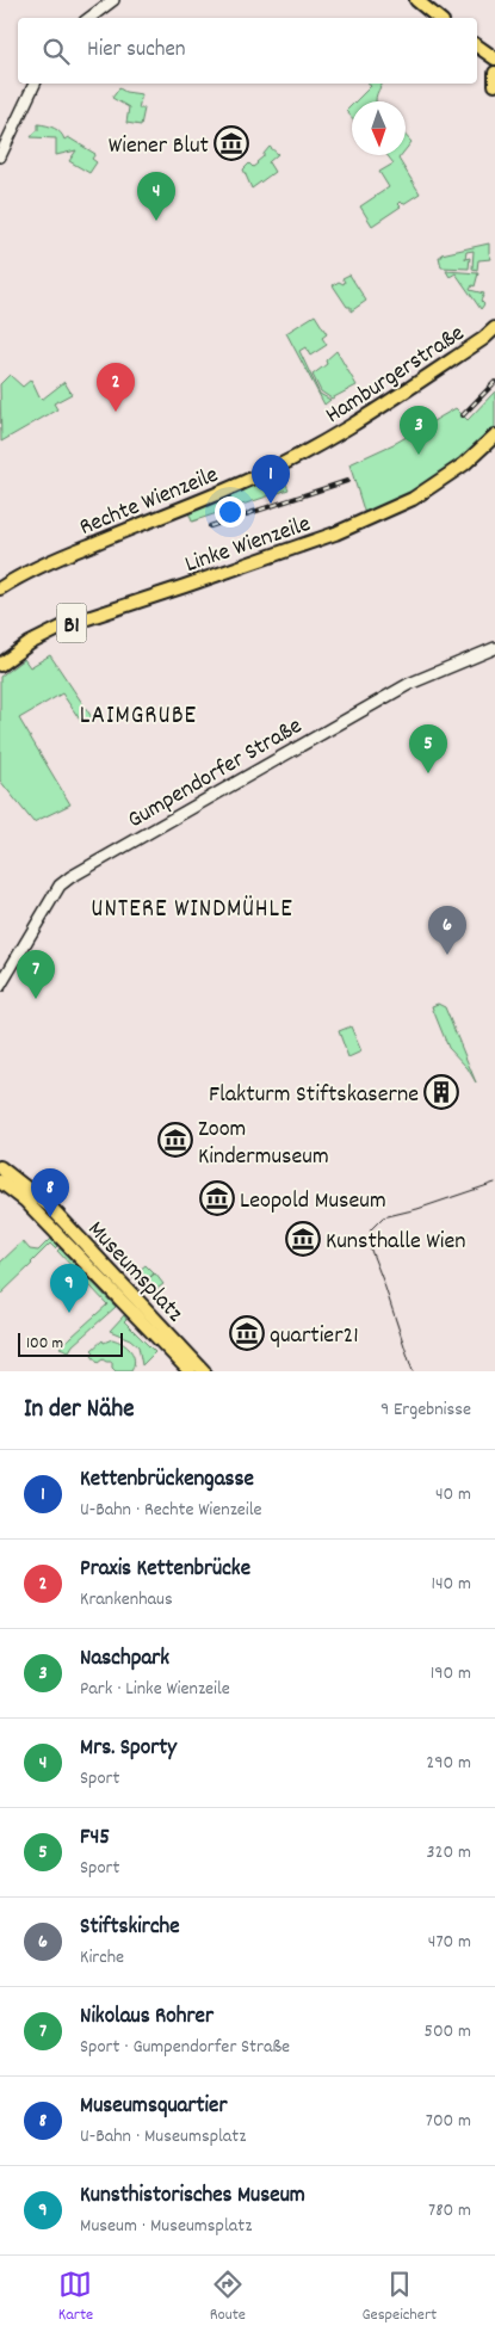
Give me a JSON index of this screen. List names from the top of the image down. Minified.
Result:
{"streets":{"main road":["Hamburgerstraße","Rechte Wienzeile","Linke Wienzeile","B1","Museumsplatz"],"street":["Gumpendorfer Straße"]},"crossings":[["Hamburgerstraße","Rechte Wienzeile"]],"districts":["LAIMGRUBE","UNTERE WINDMÜHLE"],"places":{"museum":["Wiener Blut","Zoom Kindermuseum","Leopold Museum","Kunsthalle Wien","quartier21"],"building":["Flakturm Stiftskaserne"]},"scale_bar":"100 m","north":"bottom","page":{"search":"Hier suchen","pins":["4","2","3","1","5","6","7","8","9"],"scale":"100 m","heading":["In der Nähe","9 Ergebnisse"],"list":[{"mark":"1","name":"Kettenbrückengasse","note":"U-Bahn · Rechte Wienzeile","value":"40 m"},{"mark":"2","name":"Praxis Kettenbrücke","note":"Krankenhaus","value":"140 m"},{"mark":"3","name":"Naschpark","note":"Park · Linke Wienzeile","value":"190 m"},{"mark":"4","name":"Mrs. Sporty","note":"Sport","value":"290 m"},{"mark":"5","name":"F45","note":"Sport","value":"320 m"},{"mark":"6","name":"Stiftskirche","note":"Kirche","value":"470 m"},{"mark":"7","name":"Nikolaus Rohrer","note":"Sport · Gumpendorfer Straße","value":"500 m"},{"mark":"8","name":"Museumsquartier","note":"U-Bahn · Museumsplatz","value":"700 m"},{"mark":"9","name":"Kunsthistorisches Museum","note":"Museum · Museumsplatz","value":"780 m"}],"nav":["Karte","Route","Gespeichert"]}}
